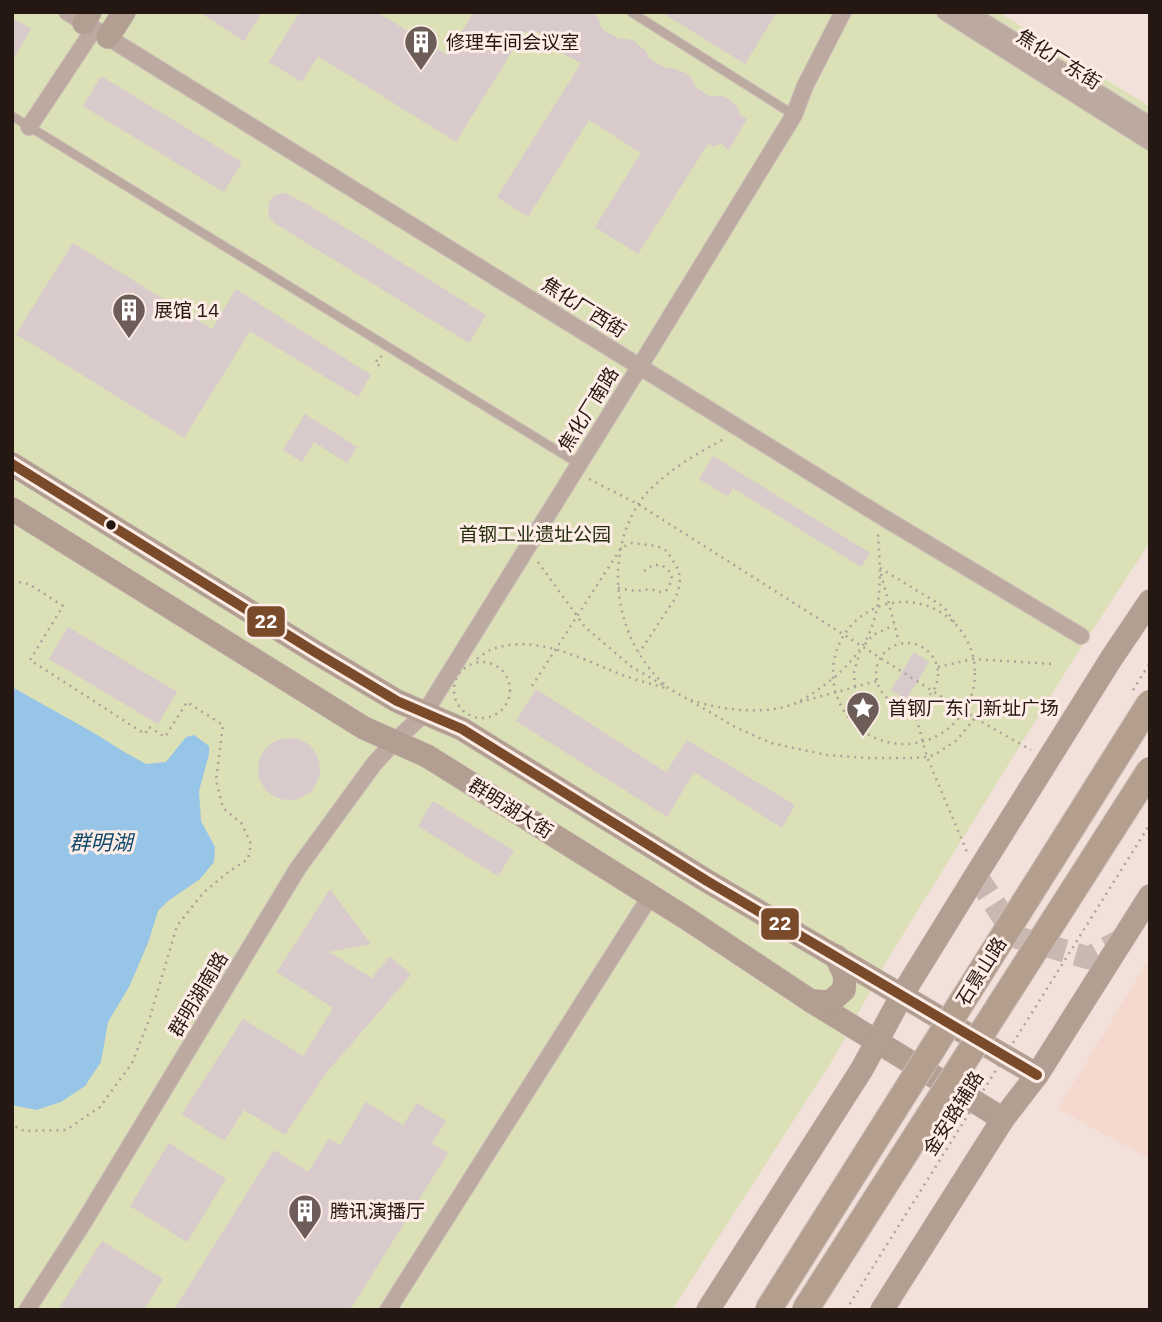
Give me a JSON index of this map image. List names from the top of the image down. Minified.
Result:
{"streets":{"main road":["群明湖大街","石景山路"],"street":["焦化厂东街","焦化厂西街","焦化厂南路","群明湖南路"],"path":["金安路辅路"]},"crossings":[["焦化厂西街","焦化厂南路"],["焦化厂南路","群明湖南路"],["群明湖大街","群明湖南路"]],"water":["群明湖"],"parks":["首钢工业遗址公园"],"places":{"building":["修理车间会议室","展馆 14","腾讯演播厅"],"place":["首钢厂东门新址广场"]},"lines":["transit line 22"]}
